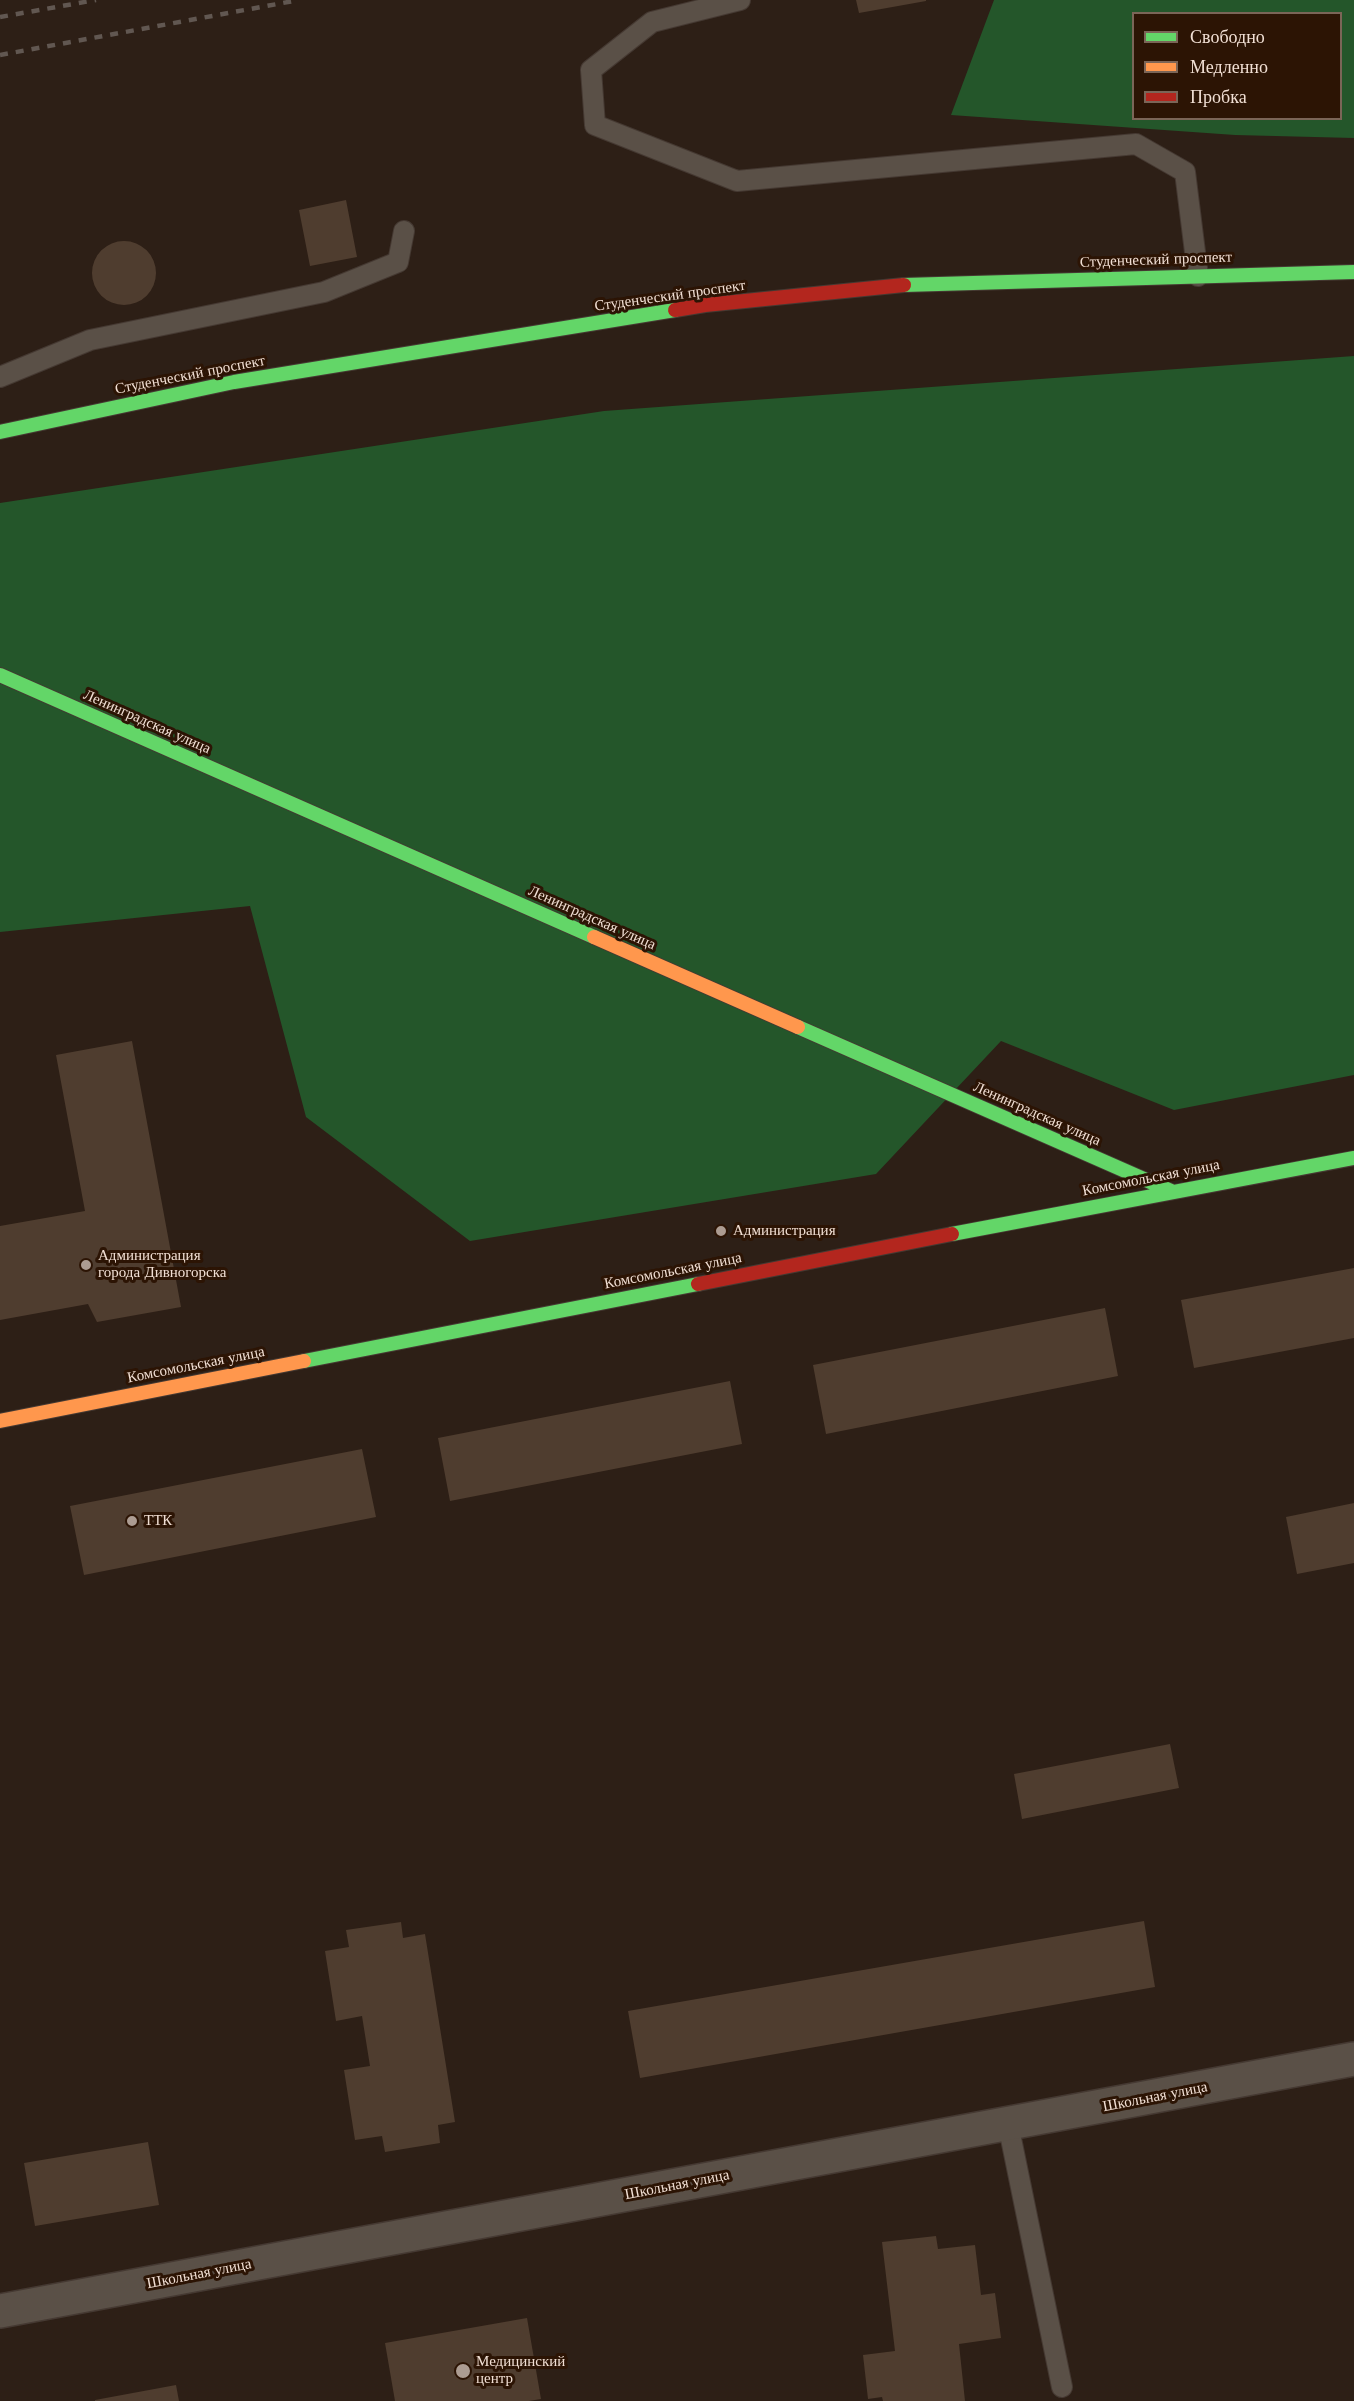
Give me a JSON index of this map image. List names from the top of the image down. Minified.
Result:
{"streets":{"main road":["Студенческий проспект","Ленинградская улица","Комсомольская улица"],"street":["Школьная улица"]},"crossings":[["Ленинградская улица","Комсомольская улица"]],"places":["Администрация","Администрация города Дивногорска","ТТК","Медицинский центр"],"legend":["Свободно","Медленно","Пробка"]}
